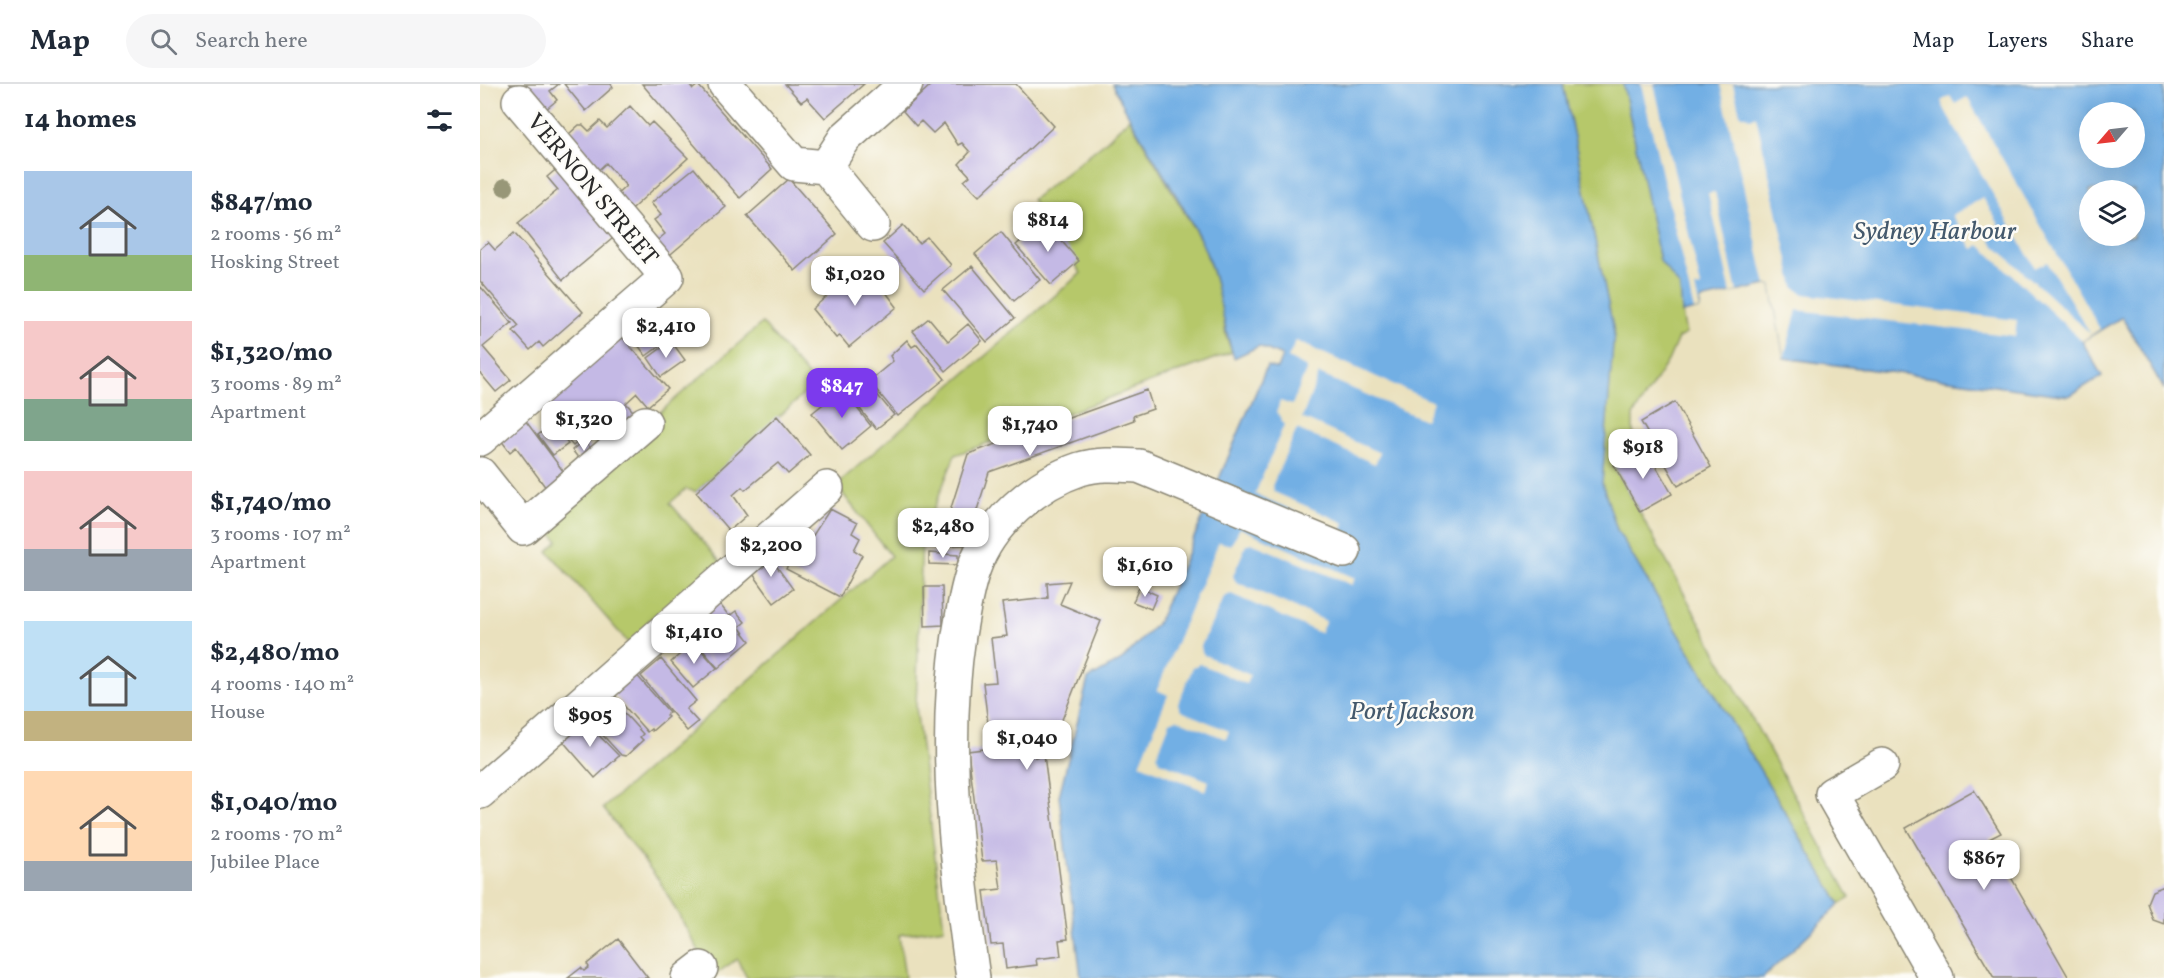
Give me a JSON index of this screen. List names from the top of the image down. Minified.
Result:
{"streets":{"street":["VERNON STREET"]},"water":["Sydney Harbour","Port Jackson"],"north":"bottom left","page":{"header":"Map","search":"Search here","nav":["Map","Layers","Share"],"heading":"14 homes","list":[{"name":"$847/mo","note":"2 rooms · 56 m² · Hosking Street"},{"name":"$1,320/mo","note":"3 rooms · 89 m² · Apartment"},{"name":"$1,740/mo","note":"3 rooms · 107 m² · Apartment"},{"name":"$2,480/mo","note":"4 rooms · 140 m² · House"},{"name":"$1,040/mo","note":"2 rooms · 70 m² · Jubilee Place"}],"price":["$814","$1,020","$2,410","$847","$1,320","$1,740","$918","$2,480","$2,200","$1,610","$1,410","$905","$1,040","$867"]}}
